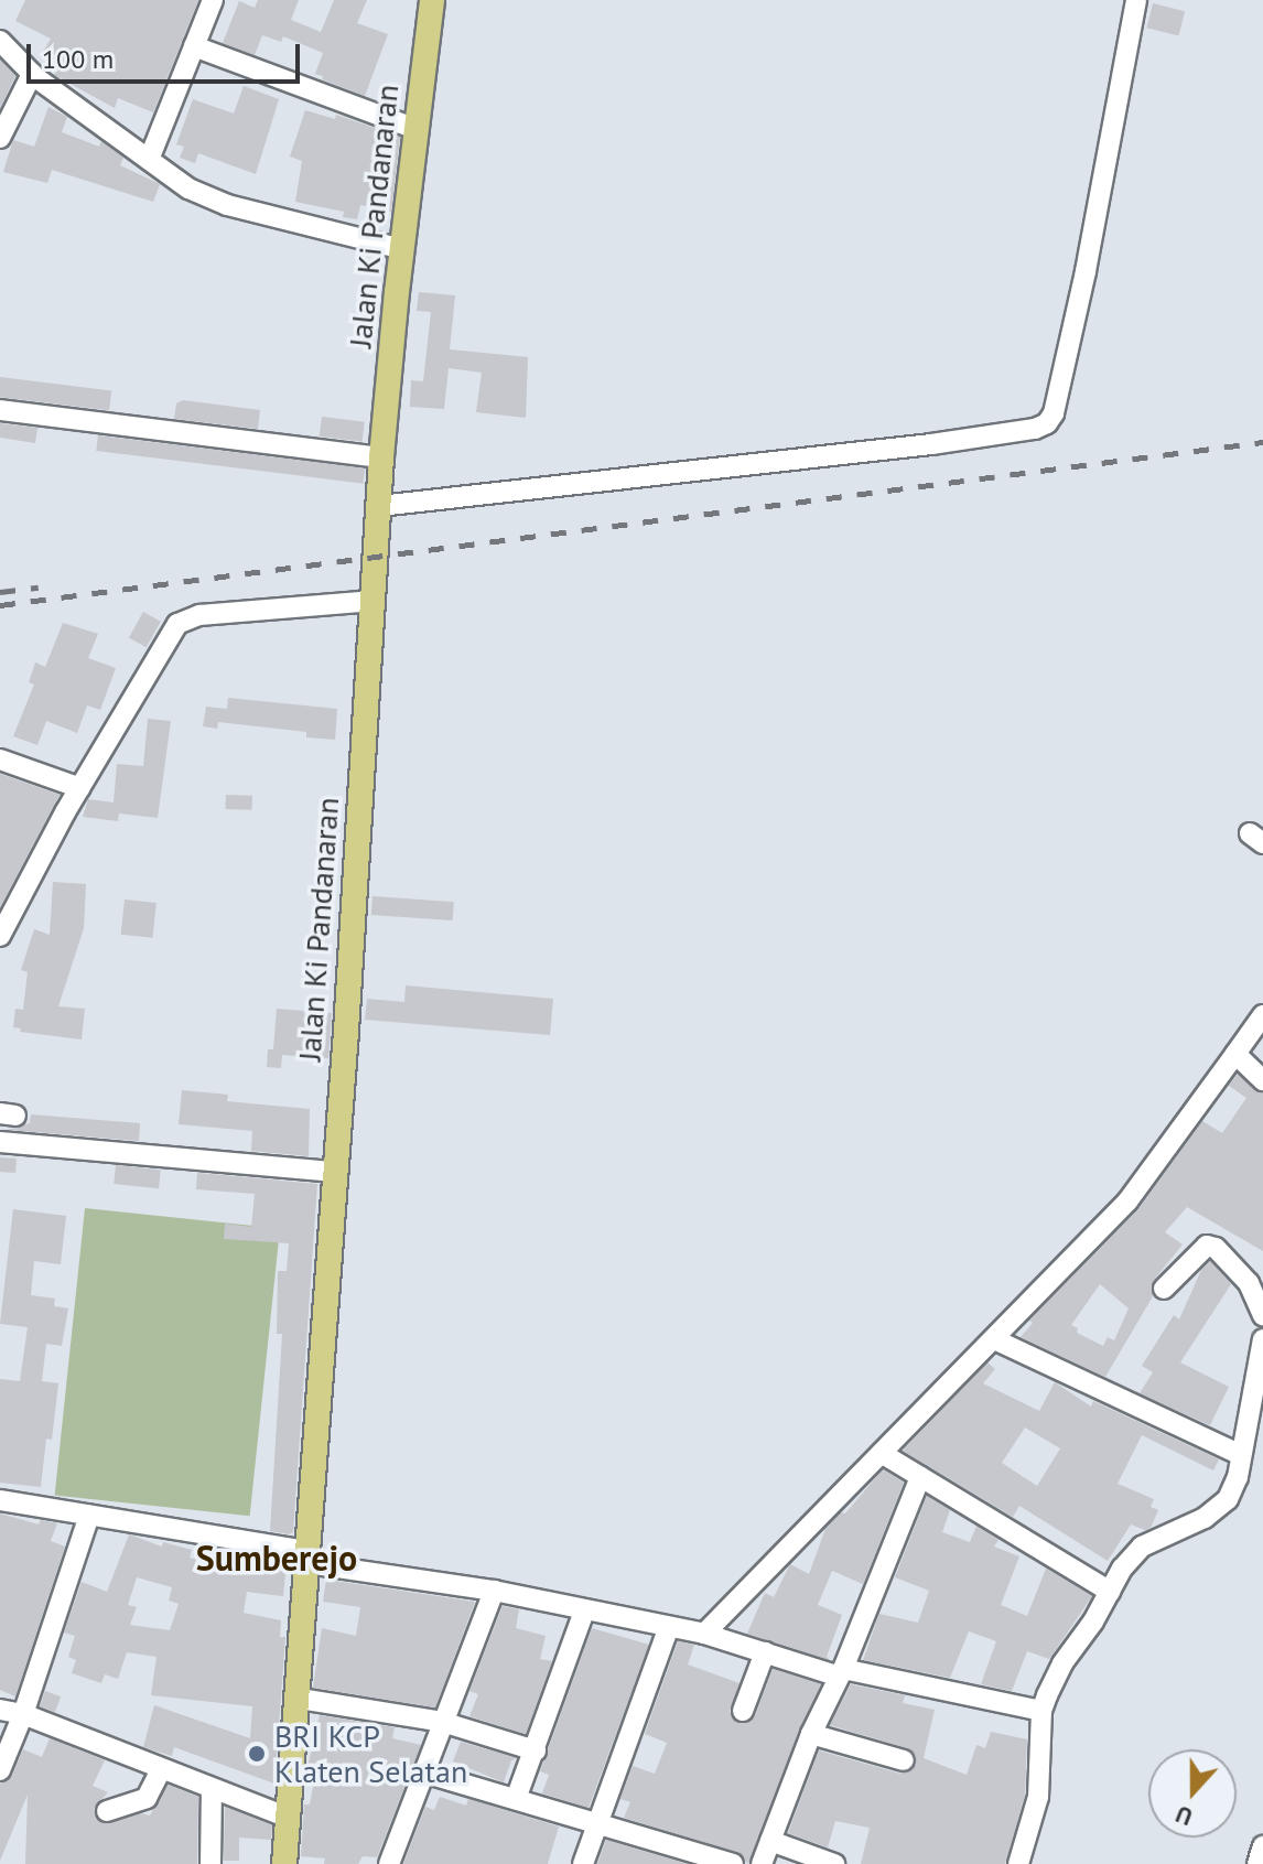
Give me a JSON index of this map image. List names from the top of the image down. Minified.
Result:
{"streets":{"main road":["Jalan Ki Pandanaran"]},"districts":["Sumberejo"],"places":["BRI KCP Klaten Selatan"],"scale_bar":"100 m","north":"bottom"}
